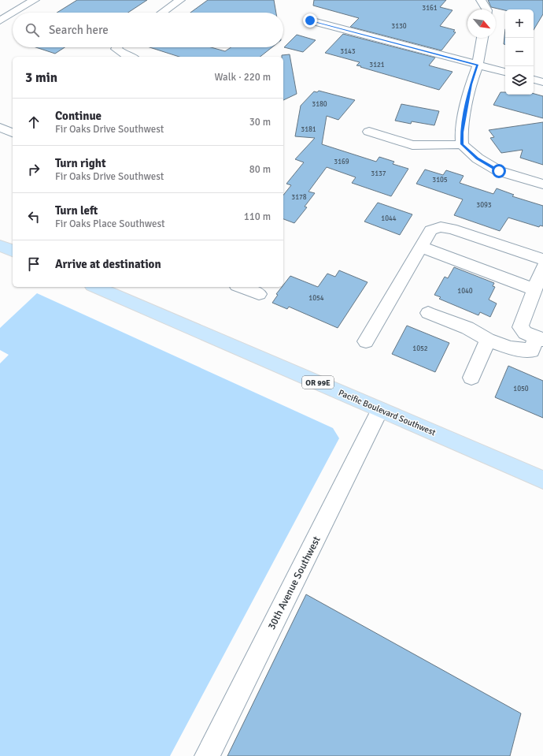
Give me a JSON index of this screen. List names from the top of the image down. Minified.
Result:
{"streets":{"main road":["OR 99E","Pacific Boulevard Southwest"],"street":["30th Avenue Southwest"]},"crossings":[["Pacific Boulevard Southwest","30th Avenue Southwest"]],"house_numbers":["3161","3130","3143","3121","3180","3181","3169","3137","3105","3178","3093","1044","1040","1054","1052","1050"],"north":"bottom right","page":{"map_buttons":["+","−"],"search":"Search here","heading":["3 min","Walk · 220 m"],"list":[["Continue","Fir Oaks Drive Southwest","30 m"],["Turn right","Fir Oaks Drive Southwest","80 m"],["Turn left","Fir Oaks Place Southwest","110 m"],"Arrive at destination"]}}
